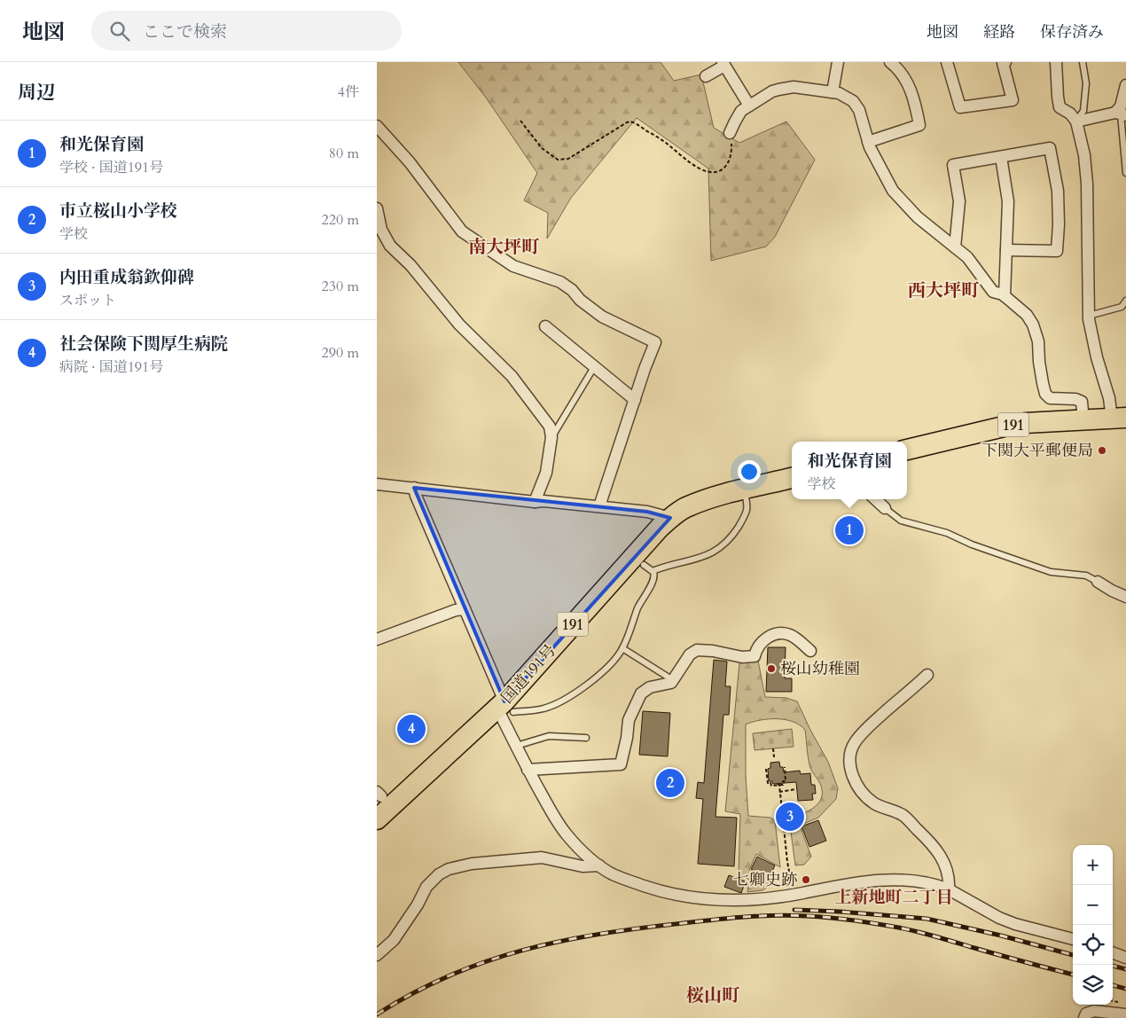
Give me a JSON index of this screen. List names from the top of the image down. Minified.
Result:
{"streets":{"highway":["191","国道191号"]},"districts":["南大坪町","西大坪町","上新地町二丁目","桜山町"],"places":["下関大平郵便局","桜山幼稚園","七卿史跡"],"page":{"header":"地図","search":"ここで検索","nav":["地図","経路","保存済み"],"heading":["周辺","4件"],"list":[{"mark":"1","name":"和光保育園","note":"学校 · 国道191号","value":"80 m"},{"mark":"2","name":"市立桜山小学校","note":"学校","value":"220 m"},{"mark":"3","name":"内田重成翁欽仰碑","note":"スポット","value":"230 m"},{"mark":"4","name":"社会保険下関厚生病院","note":"病院 · 国道191号","value":"290 m"}],"popup":["和光保育園","学校"],"pins":["1","4","2","3"],"map_buttons":["+","−"]}}
